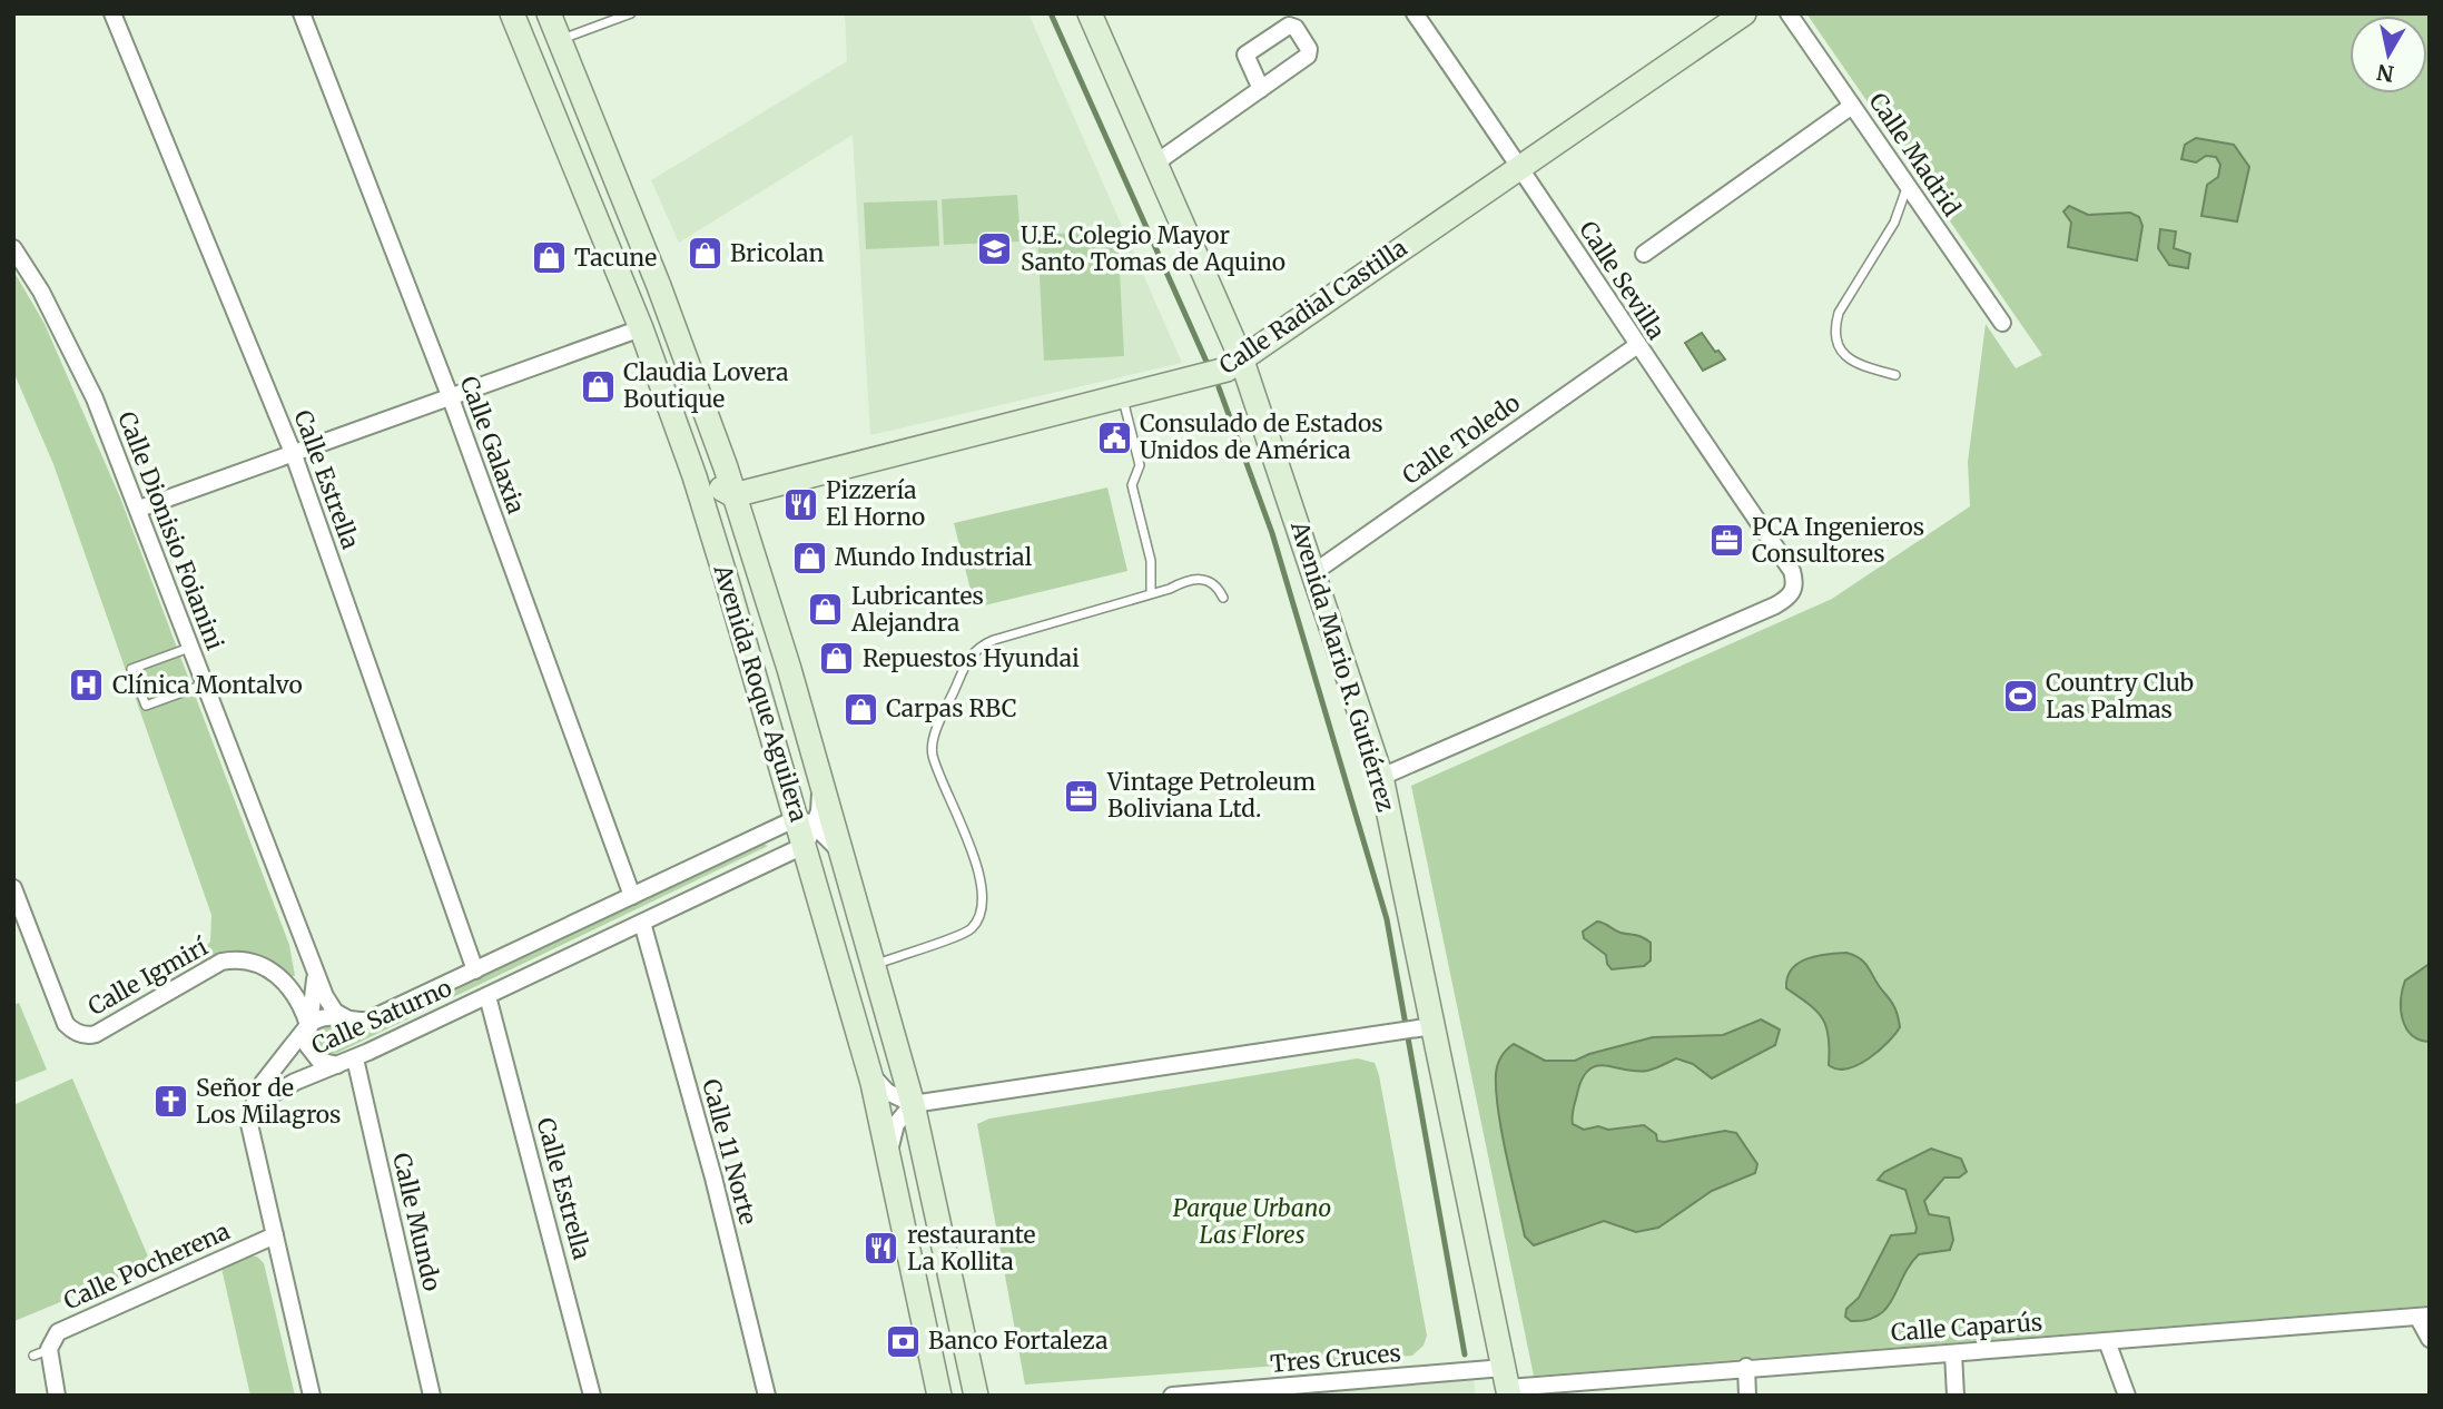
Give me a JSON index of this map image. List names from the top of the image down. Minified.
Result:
{"streets":{"main road":["Calle Radial Castilla","Avenida Mario R. Gutiérrez","Avenida Roque Aguilera"],"street":["Calle Madrid","Calle Sevilla","Calle Toledo","Calle Galaxia","Calle Estrella","Calle Dionisio Foianini","Calle Igmirí","Calle Saturno","Calle 11 Norte","Calle Mundo","Calle Pocherena","Calle Caparús","Tres Cruces"]},"crossings":[["Calle Sevilla","Calle Radial Castilla"],["Calle Sevilla","Calle Toledo"],["Calle Sevilla","Avenida Mario R. Gutiérrez"],["Calle Radial Castilla","Avenida Mario R. Gutiérrez"],["Calle Radial Castilla","Avenida Roque Aguilera"],["Calle Toledo","Avenida Mario R. Gutiérrez"],["Calle Galaxia","Calle Saturno"],["Calle Estrella","Calle Saturno"],["Calle Dionisio Foianini","Calle Igmirí"],["Calle Dionisio Foianini","Calle Saturno"],["Avenida Mario R. Gutiérrez","Calle Caparús"],["Avenida Mario R. Gutiérrez","Tres Cruces"],["Avenida Roque Aguilera","Calle Saturno"],["Calle Igmirí","Calle Saturno"],["Calle Saturno","Calle 11 Norte"],["Calle Saturno","Calle Mundo"],["Calle Caparús","Tres Cruces"]],"parks":["Parque Urbano Las Flores"],"places":{"school or university":["U.E. Colegio Mayor Santo Tomas de Aquino"],"shop":["Bricolan","Tacune","Claudia Lovera Boutique","Mundo Industrial","Lubricantes Alejandra","Repuestos Hyundai","Carpas RBC"],"public building":["Consulado de Estados Unidos de América"],"restaurant":["Pizzería El Horno","restaurante La Kollita"],"office":["PCA Ingenieros Consultores","Vintage Petroleum Boliviana Ltd."],"hospital":["Clínica Montalvo"],"sports":["Country Club Las Palmas"],"church":["Señor de Los Milagros"],"bank":["Banco Fortaleza"]},"north":"bottom"}
